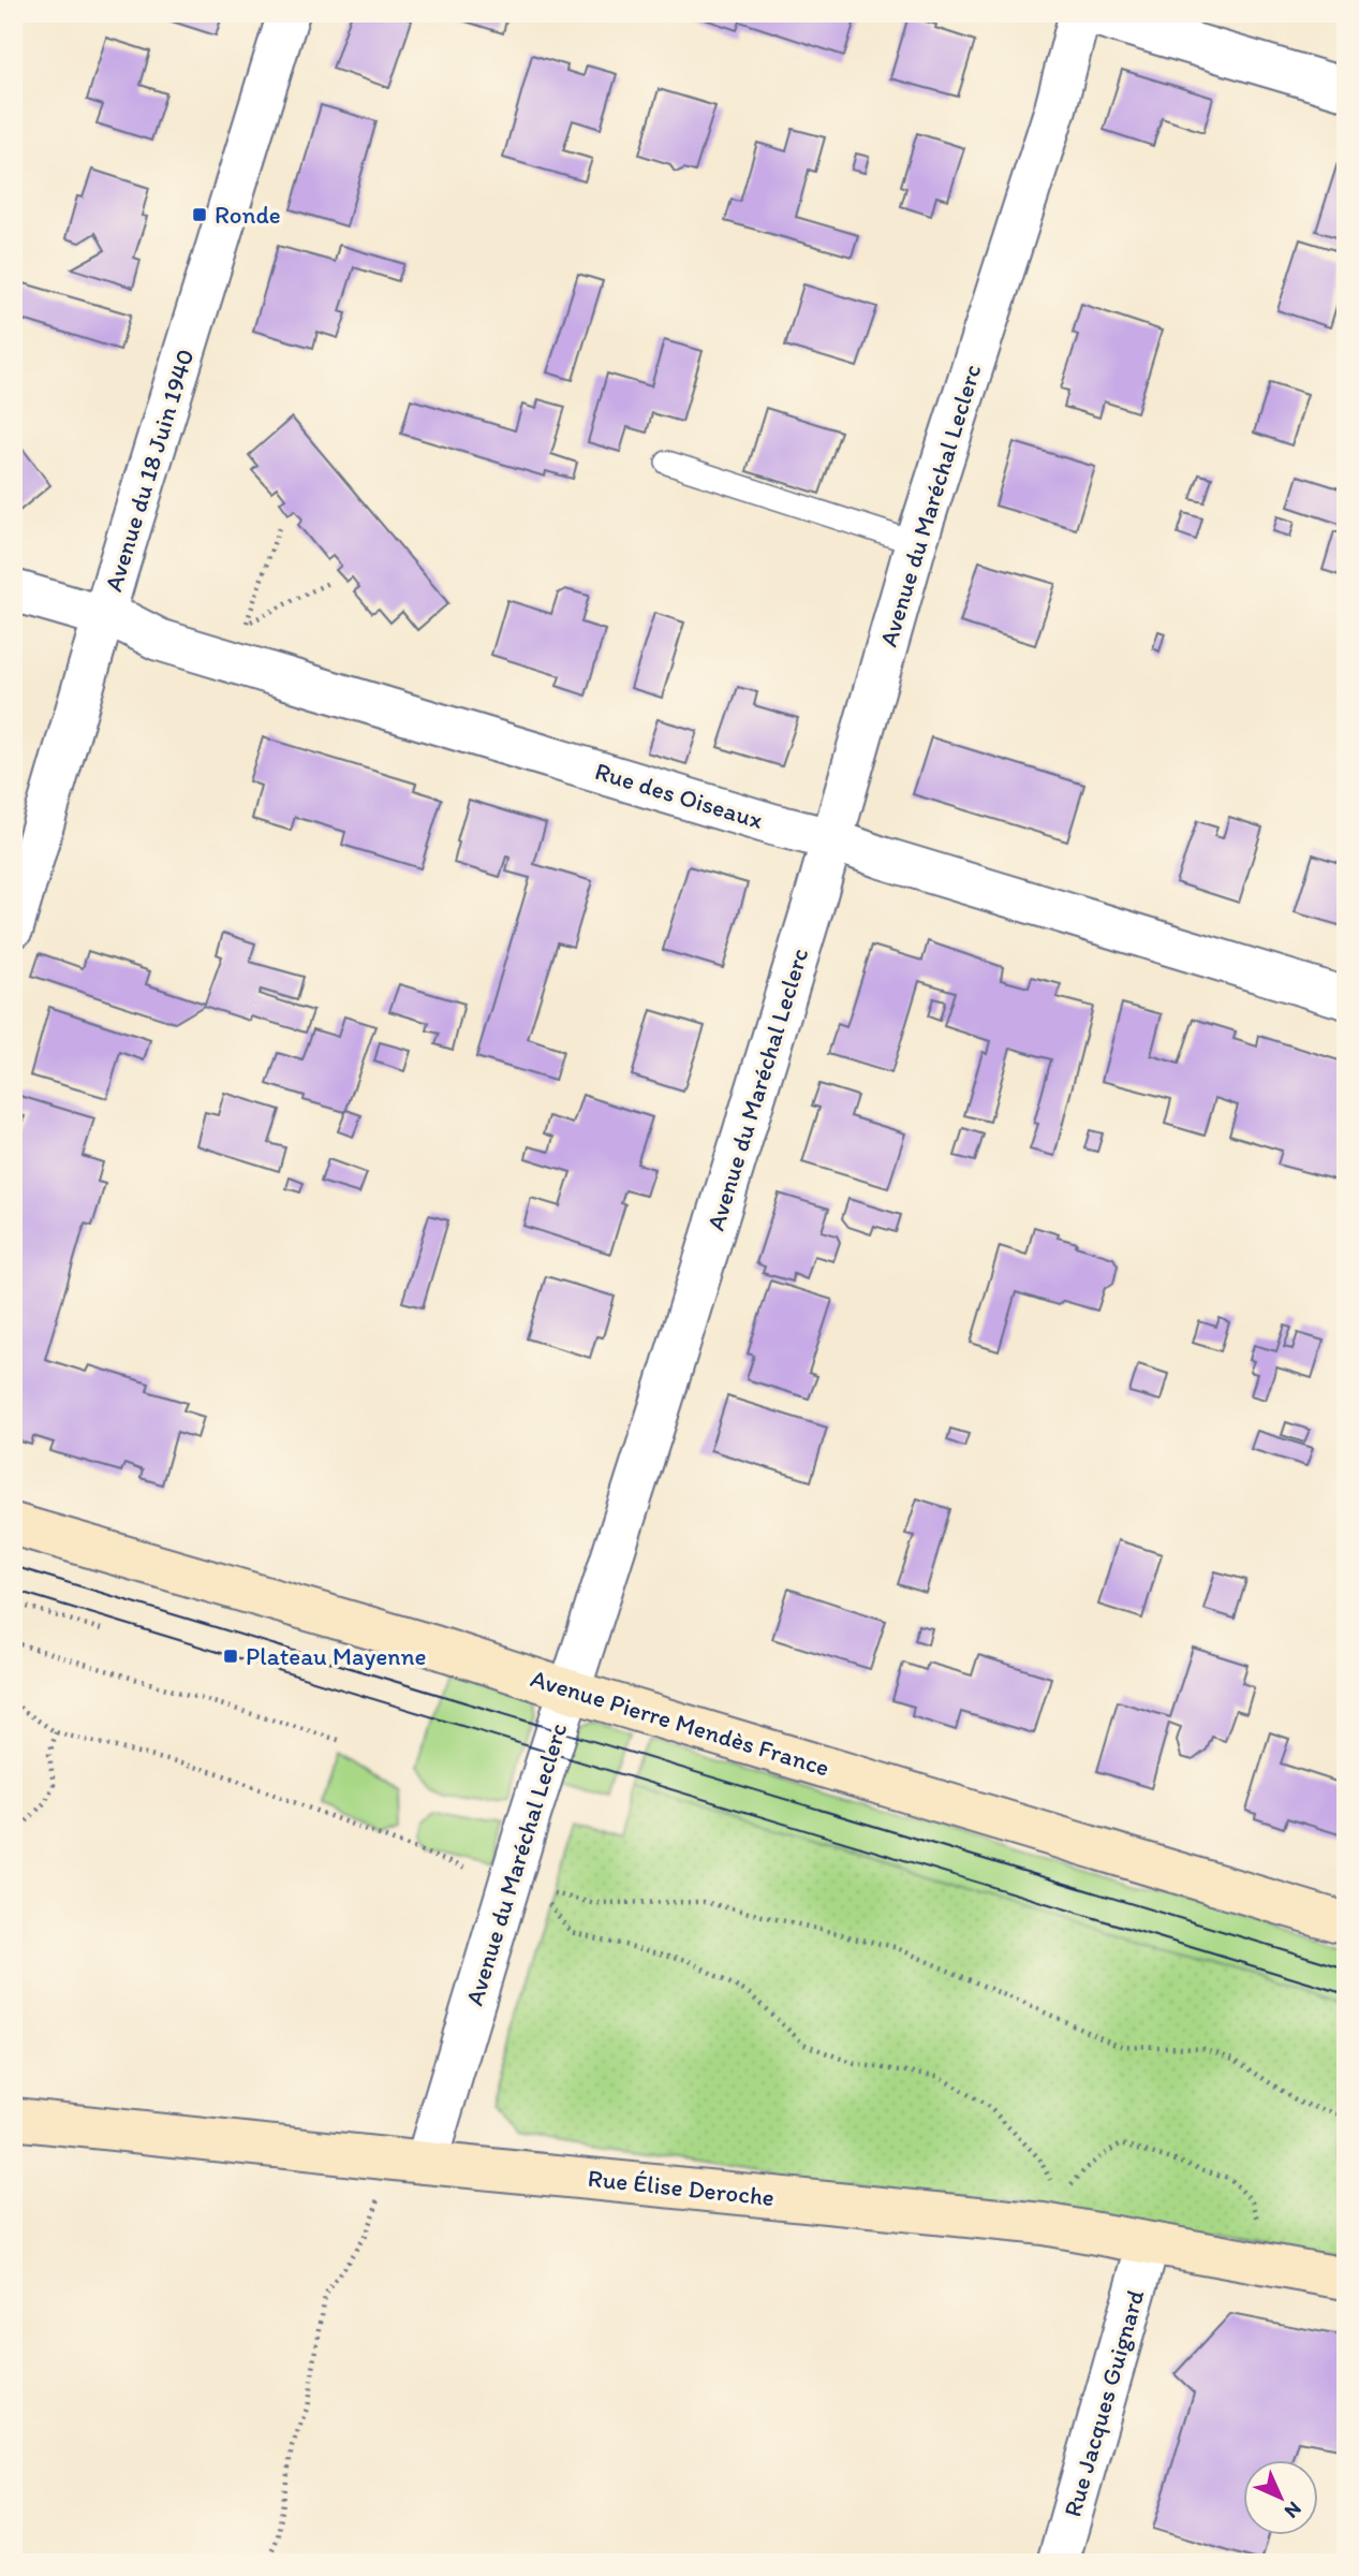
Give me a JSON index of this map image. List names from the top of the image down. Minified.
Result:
{"streets":{"main road":["Avenue Pierre Mendès France","Rue Élise Deroche"],"street":["Avenue du 18 Juin 1940","Avenue du Maréchal Leclerc","Rue des Oiseaux","Rue Jacques Guignard"]},"crossings":[["Avenue du 18 Juin 1940","Rue des Oiseaux"],["Avenue du Maréchal Leclerc","Rue des Oiseaux"],["Avenue du Maréchal Leclerc","Avenue Pierre Mendès France"],["Avenue du Maréchal Leclerc","Rue Élise Deroche"],["Rue Élise Deroche","Rue Jacques Guignard"]],"places":{"transit":["Ronde","Plateau Mayenne"]},"north":"bottom right"}
